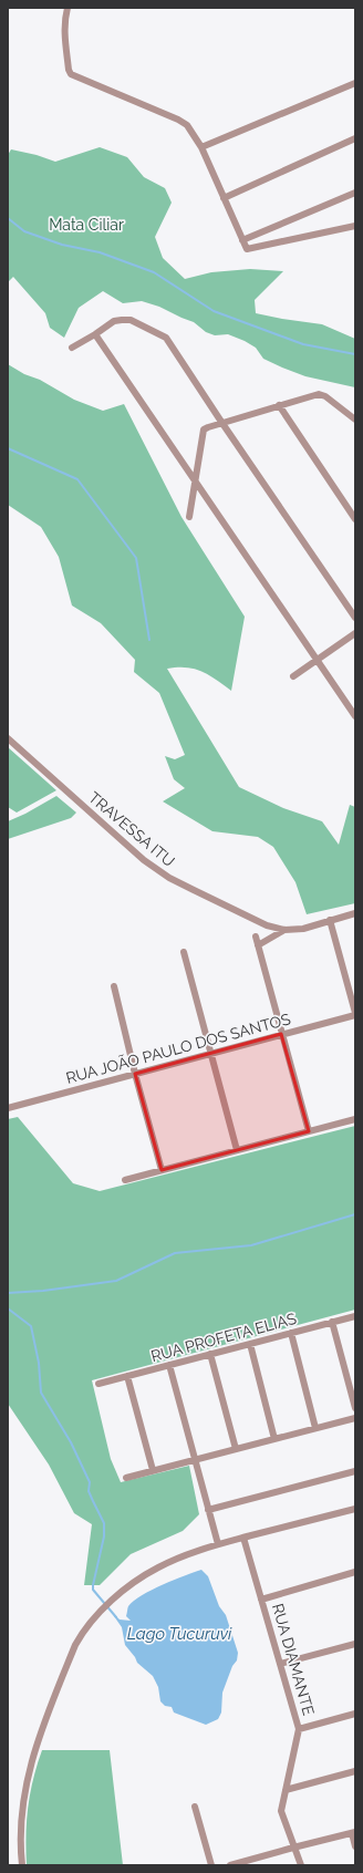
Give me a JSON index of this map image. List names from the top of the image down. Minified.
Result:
{"streets":{"street":["TRAVESSA ITU","RUA JOÃO PAULO DOS SANTOS","RUA PROFETA ELIAS","RUA DIAMANTE"]},"water":["Lago Tucuruvi"],"parks":["Mata Ciliar"]}
